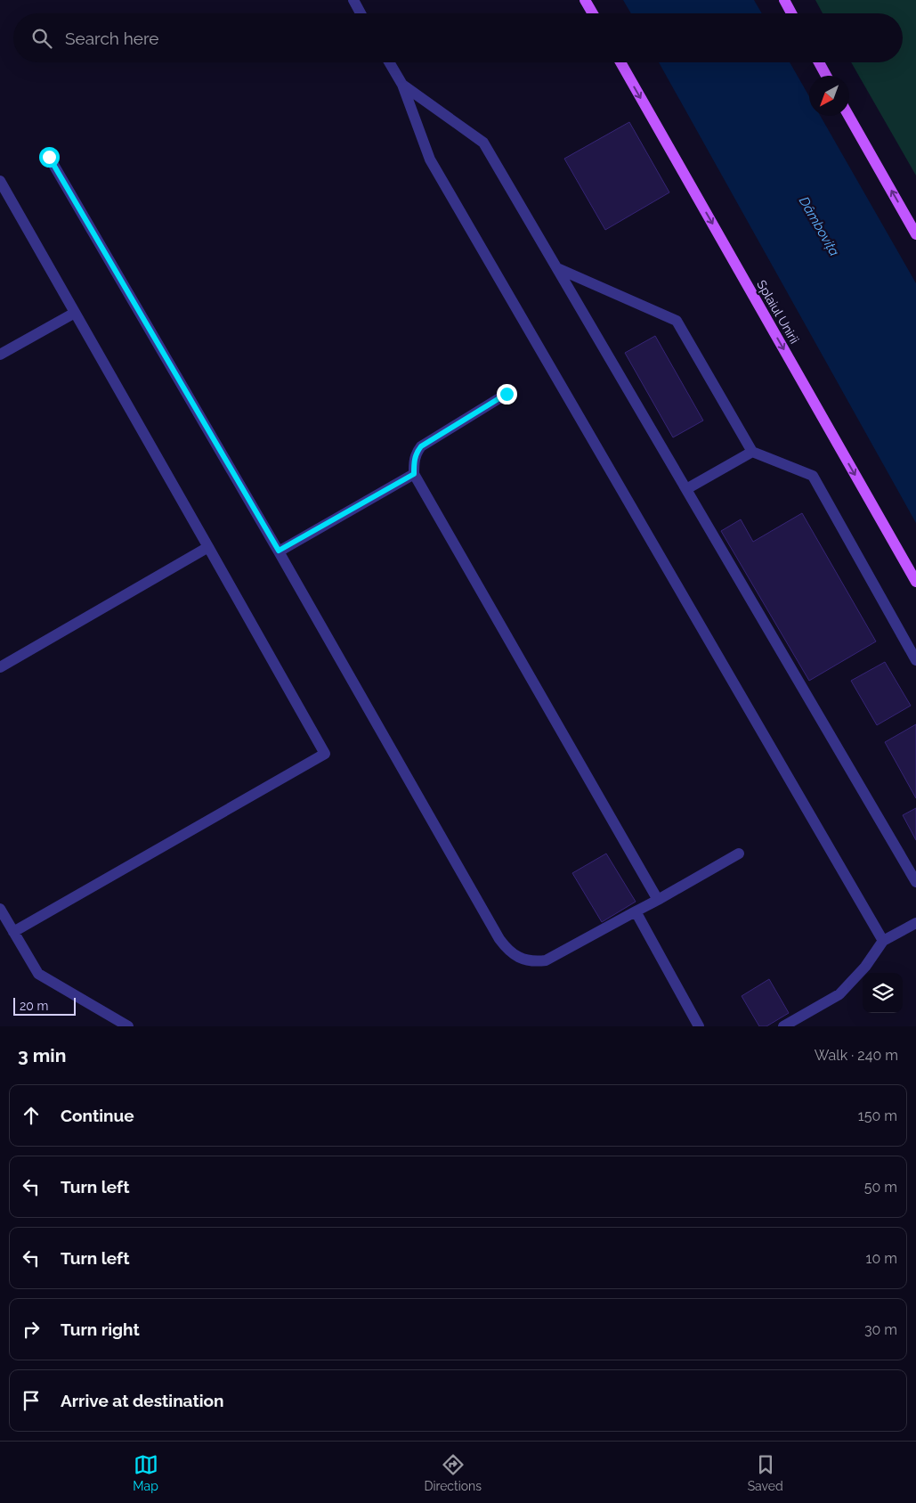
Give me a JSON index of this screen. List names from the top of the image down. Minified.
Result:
{"streets":{"main road":["Splaiul Unirii"]},"one_way":["Splaiul Unirii"],"water":["Dâmbovița"],"scale_bar":"20 m","north":"bottom left","page":{"search":"Search here","scale":"20 m","heading":["3 min","Walk · 240 m"],"list":[["Continue","150 m"],["Turn left","50 m"],["Turn left","10 m"],["Turn right","30 m"],"Arrive at destination"],"nav":["Map","Directions","Saved"]}}
